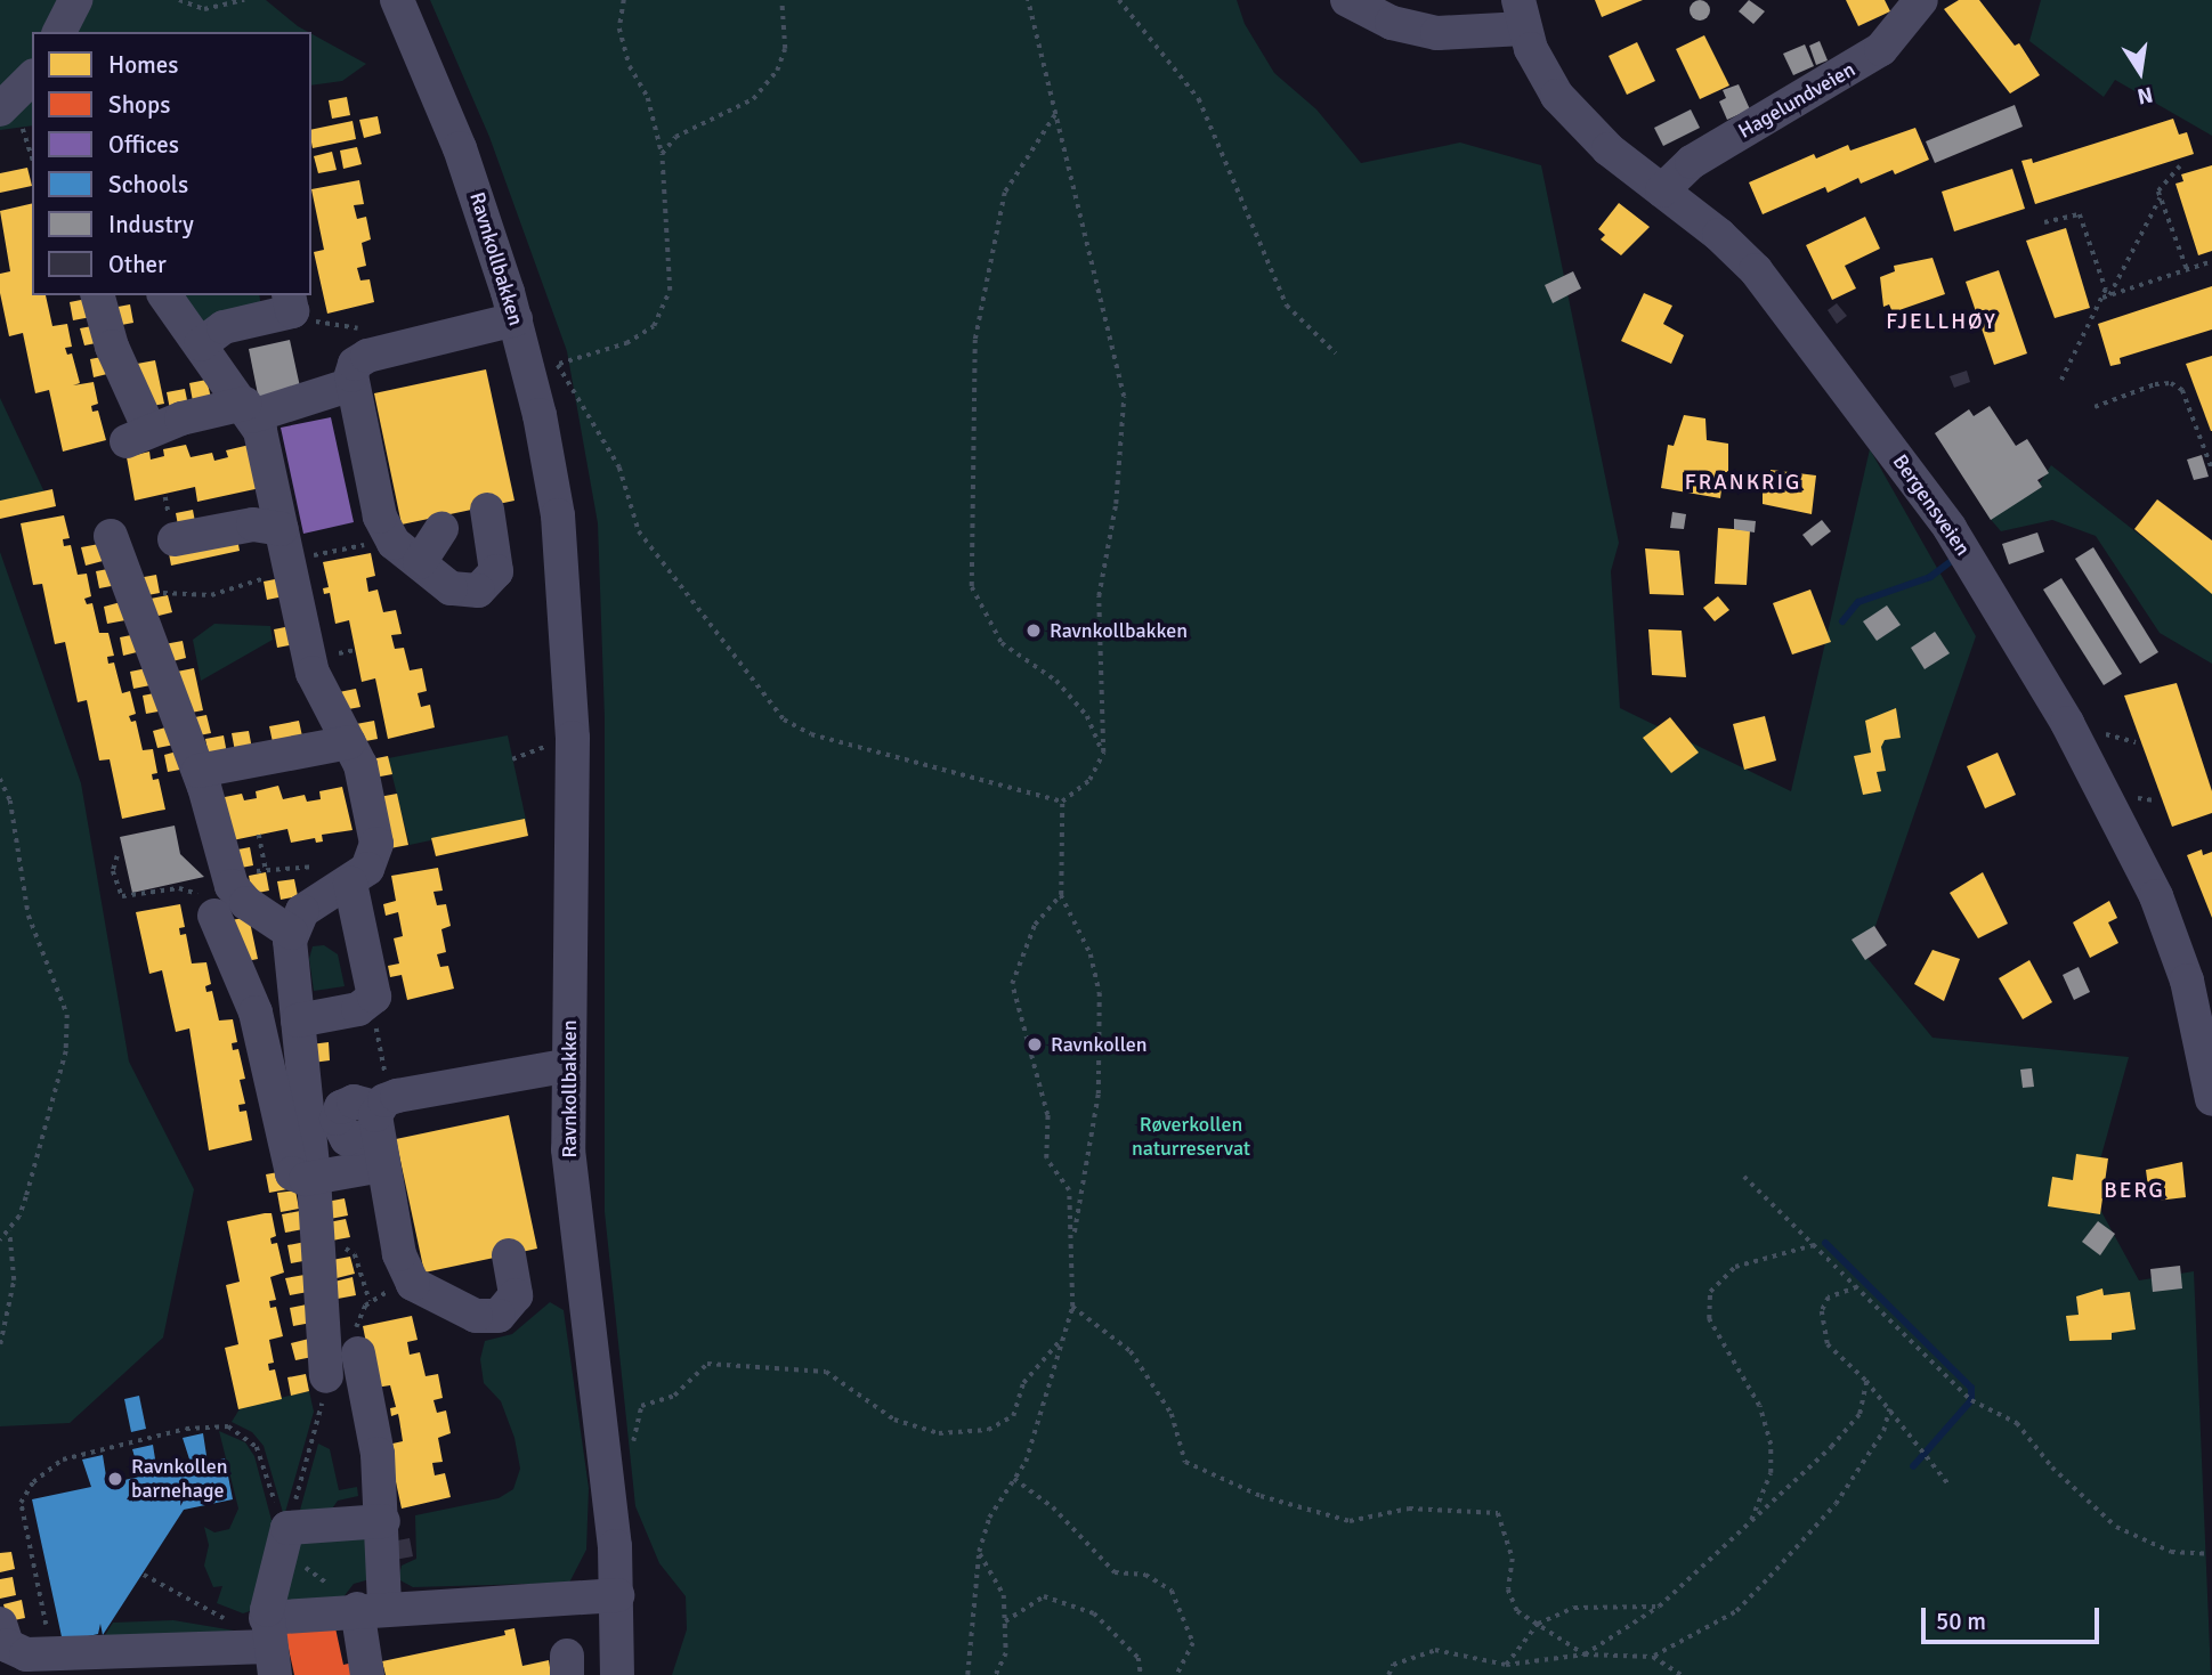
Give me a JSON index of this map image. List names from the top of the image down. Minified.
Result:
{"streets":{"street":["Hagelundveien","Ravnkollbakken","Bergensveien"]},"crossings":[["Hagelundveien","Bergensveien"]],"districts":["FJELLHØY","FRANKRIG","BERG"],"parks":["Røverkollen naturreservat"],"places":["Ravnkollbakken","Ravnkollen","Ravnkollen barnehage"],"legend":["Homes","Shops","Offices","Schools","Industry","Other"],"scale_bar":"50 m","north":"bottom"}
